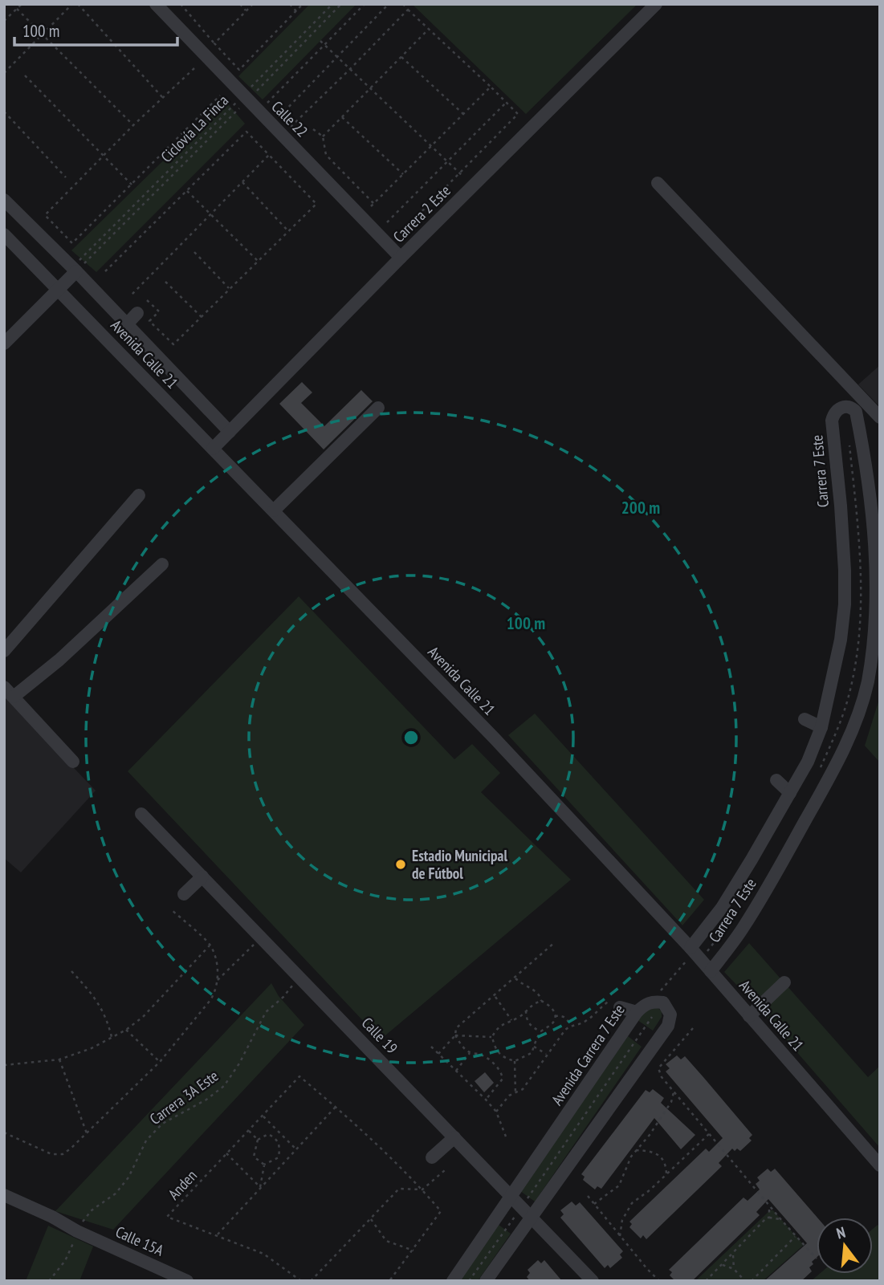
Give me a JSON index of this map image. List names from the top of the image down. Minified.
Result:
{"streets":{"street":["Calle 22","Carrera 2 Este","Avenida Calle 21","Carrera 7 Este","Calle 19","Avenida Carrera 7 Este","Calle 15A"],"path":["Ciclovía La Finca","Carrera 3A Este","Anden"]},"crossings":[["Calle 22","Ciclovía La Finca"],["Calle 22","Carrera 2 Este"],["Ciclovía La Finca","Avenida Calle 21"],["Carrera 2 Este","Avenida Calle 21"],["Avenida Calle 21","Carrera 7 Este"],["Carrera 7 Este","Avenida Carrera 7 Este"],["Calle 19","Avenida Carrera 7 Este"],["Calle 19","Carrera 3A Este"],["Carrera 3A Este","Calle 15A"]],"places":["Estadio Municipal de Fútbol"],"scale_bar":"100 m","north":"top","rings":["200 m","100 m"]}
